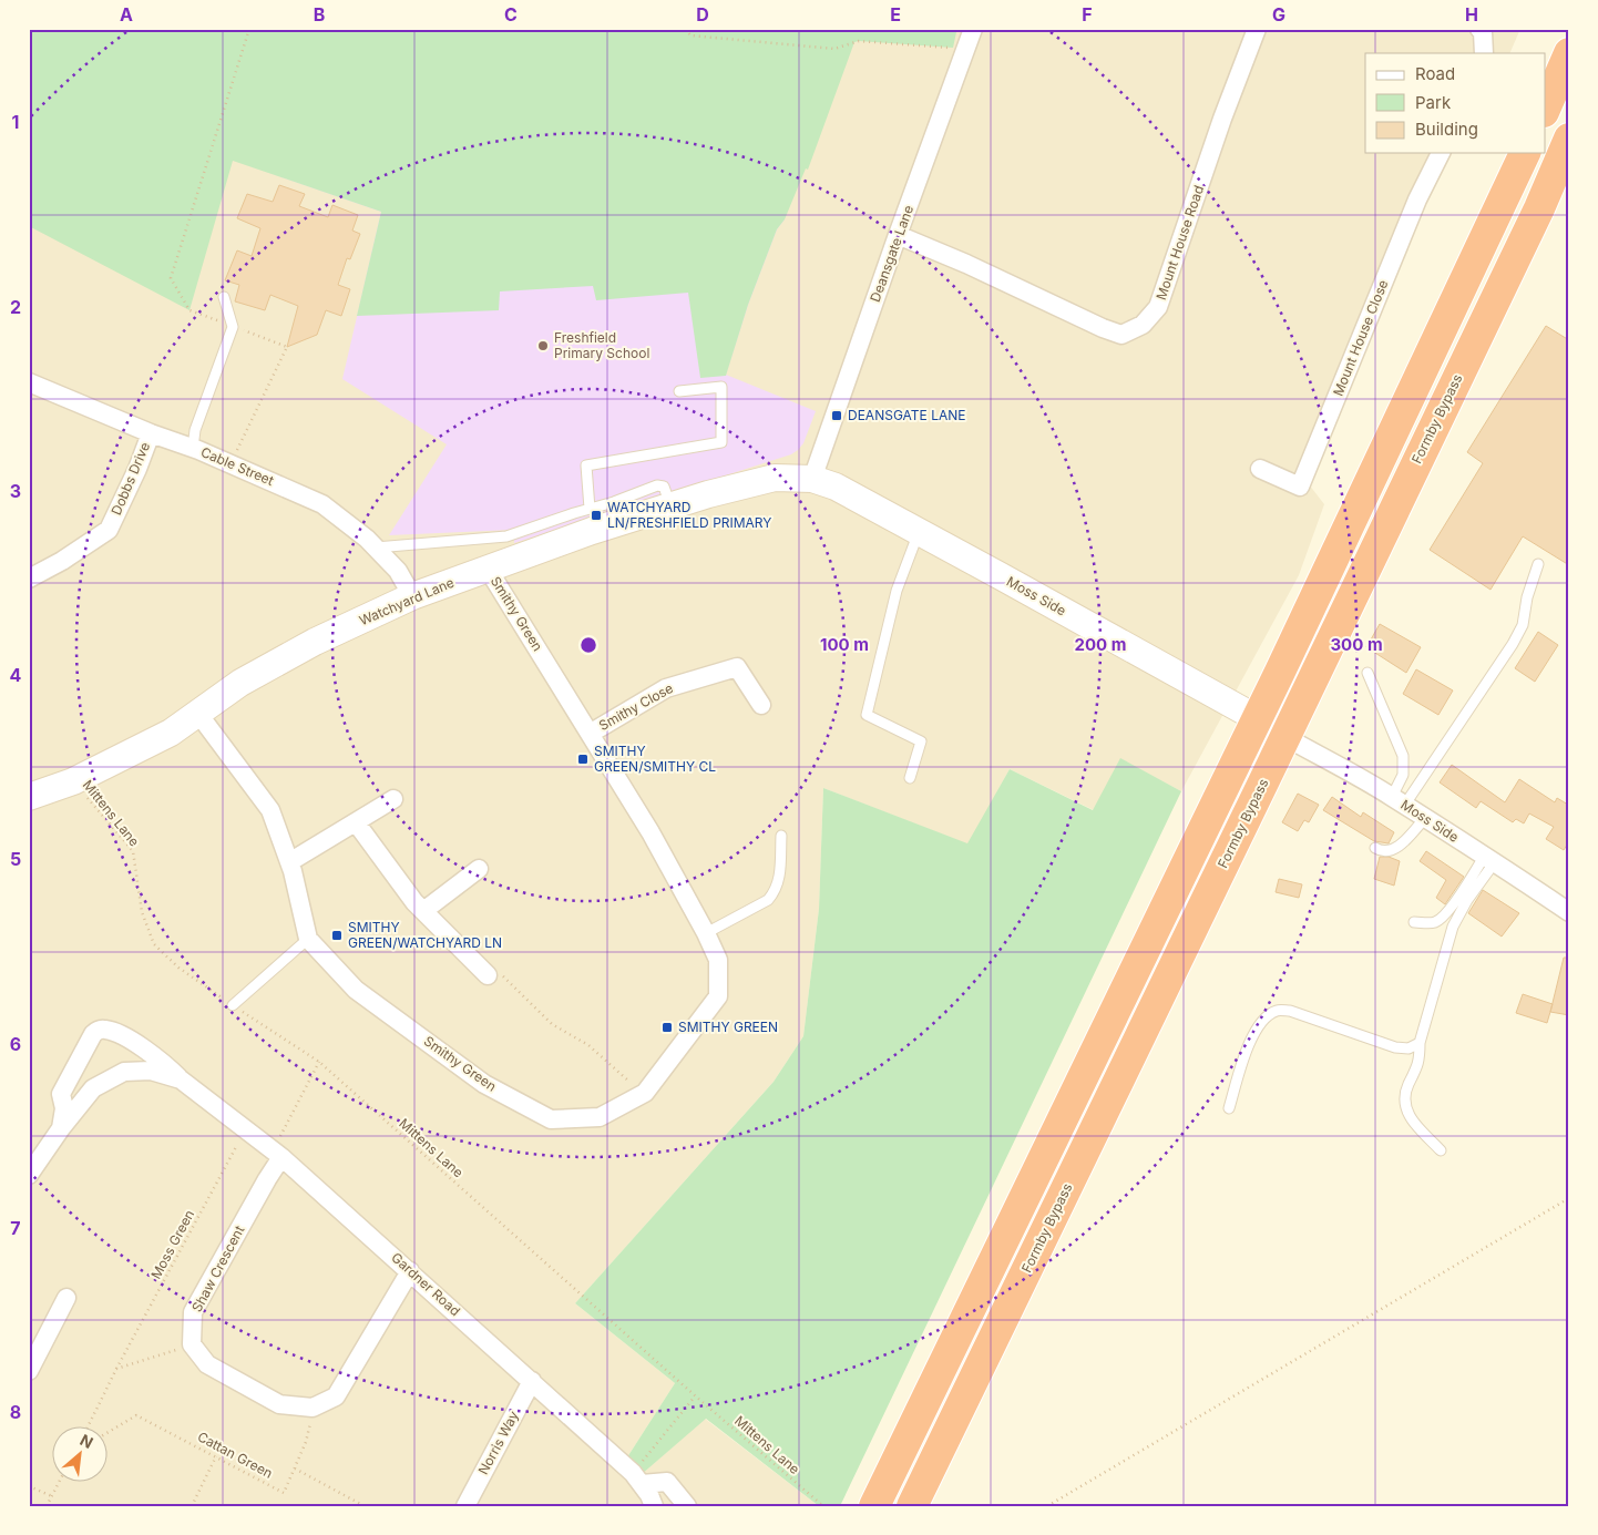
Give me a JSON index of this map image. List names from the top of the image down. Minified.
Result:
{"streets":{"highway":["Formby Bypass"],"street":["Mount House Road","Deansgate Lane","Mount House Close","Cable Street","Dobbs Drive","Moss Side","Watchyard Lane","Smithy Green","Smithy Close","Shaw Crescent","Gardner Road","Norris Way"],"path":["Mittens Lane","Moss Green","Cattan Green"]},"crossings":[["Mount House Road","Deansgate Lane"],["Deansgate Lane","Moss Side"],["Deansgate Lane","Watchyard Lane"],["Formby Bypass","Moss Side"],["Cable Street","Dobbs Drive"],["Cable Street","Watchyard Lane"],["Moss Side","Watchyard Lane"],["Watchyard Lane","Smithy Green"],["Watchyard Lane","Mittens Lane"],["Smithy Green","Smithy Close"],["Moss Green","Gardner Road"],["Shaw Crescent","Gardner Road"],["Gardner Road","Norris Way"]],"places":{"other":["Freshfield Primary School"],"transit":["DEANSGATE LANE","WATCHYARD LN/FRESHFIELD PRIMARY","SMITHY GREEN/SMITHY CL","SMITHY GREEN/WATCHYARD LN","SMITHY GREEN"]},"legend":["Road","Park","Building"],"north":"top right","grid":{"columns":["A","B","C","D","E","F","G","H"],"rows":["1","2","3","4","5","6","7","8"]},"rings":["100 m","200 m","300 m"]}
